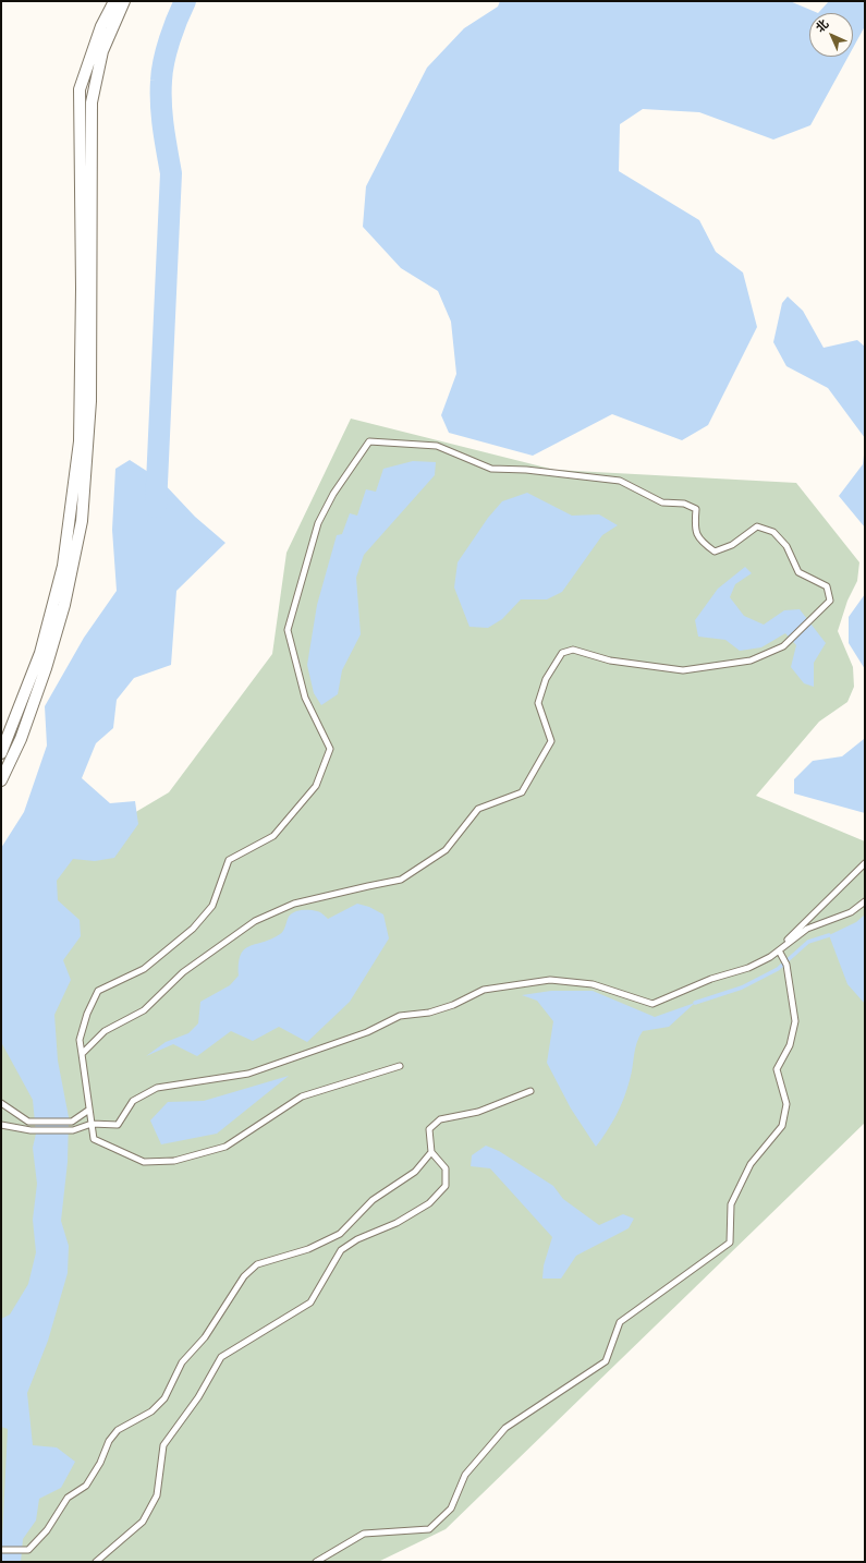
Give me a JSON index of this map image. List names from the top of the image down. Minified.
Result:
{"north":"top left"}
